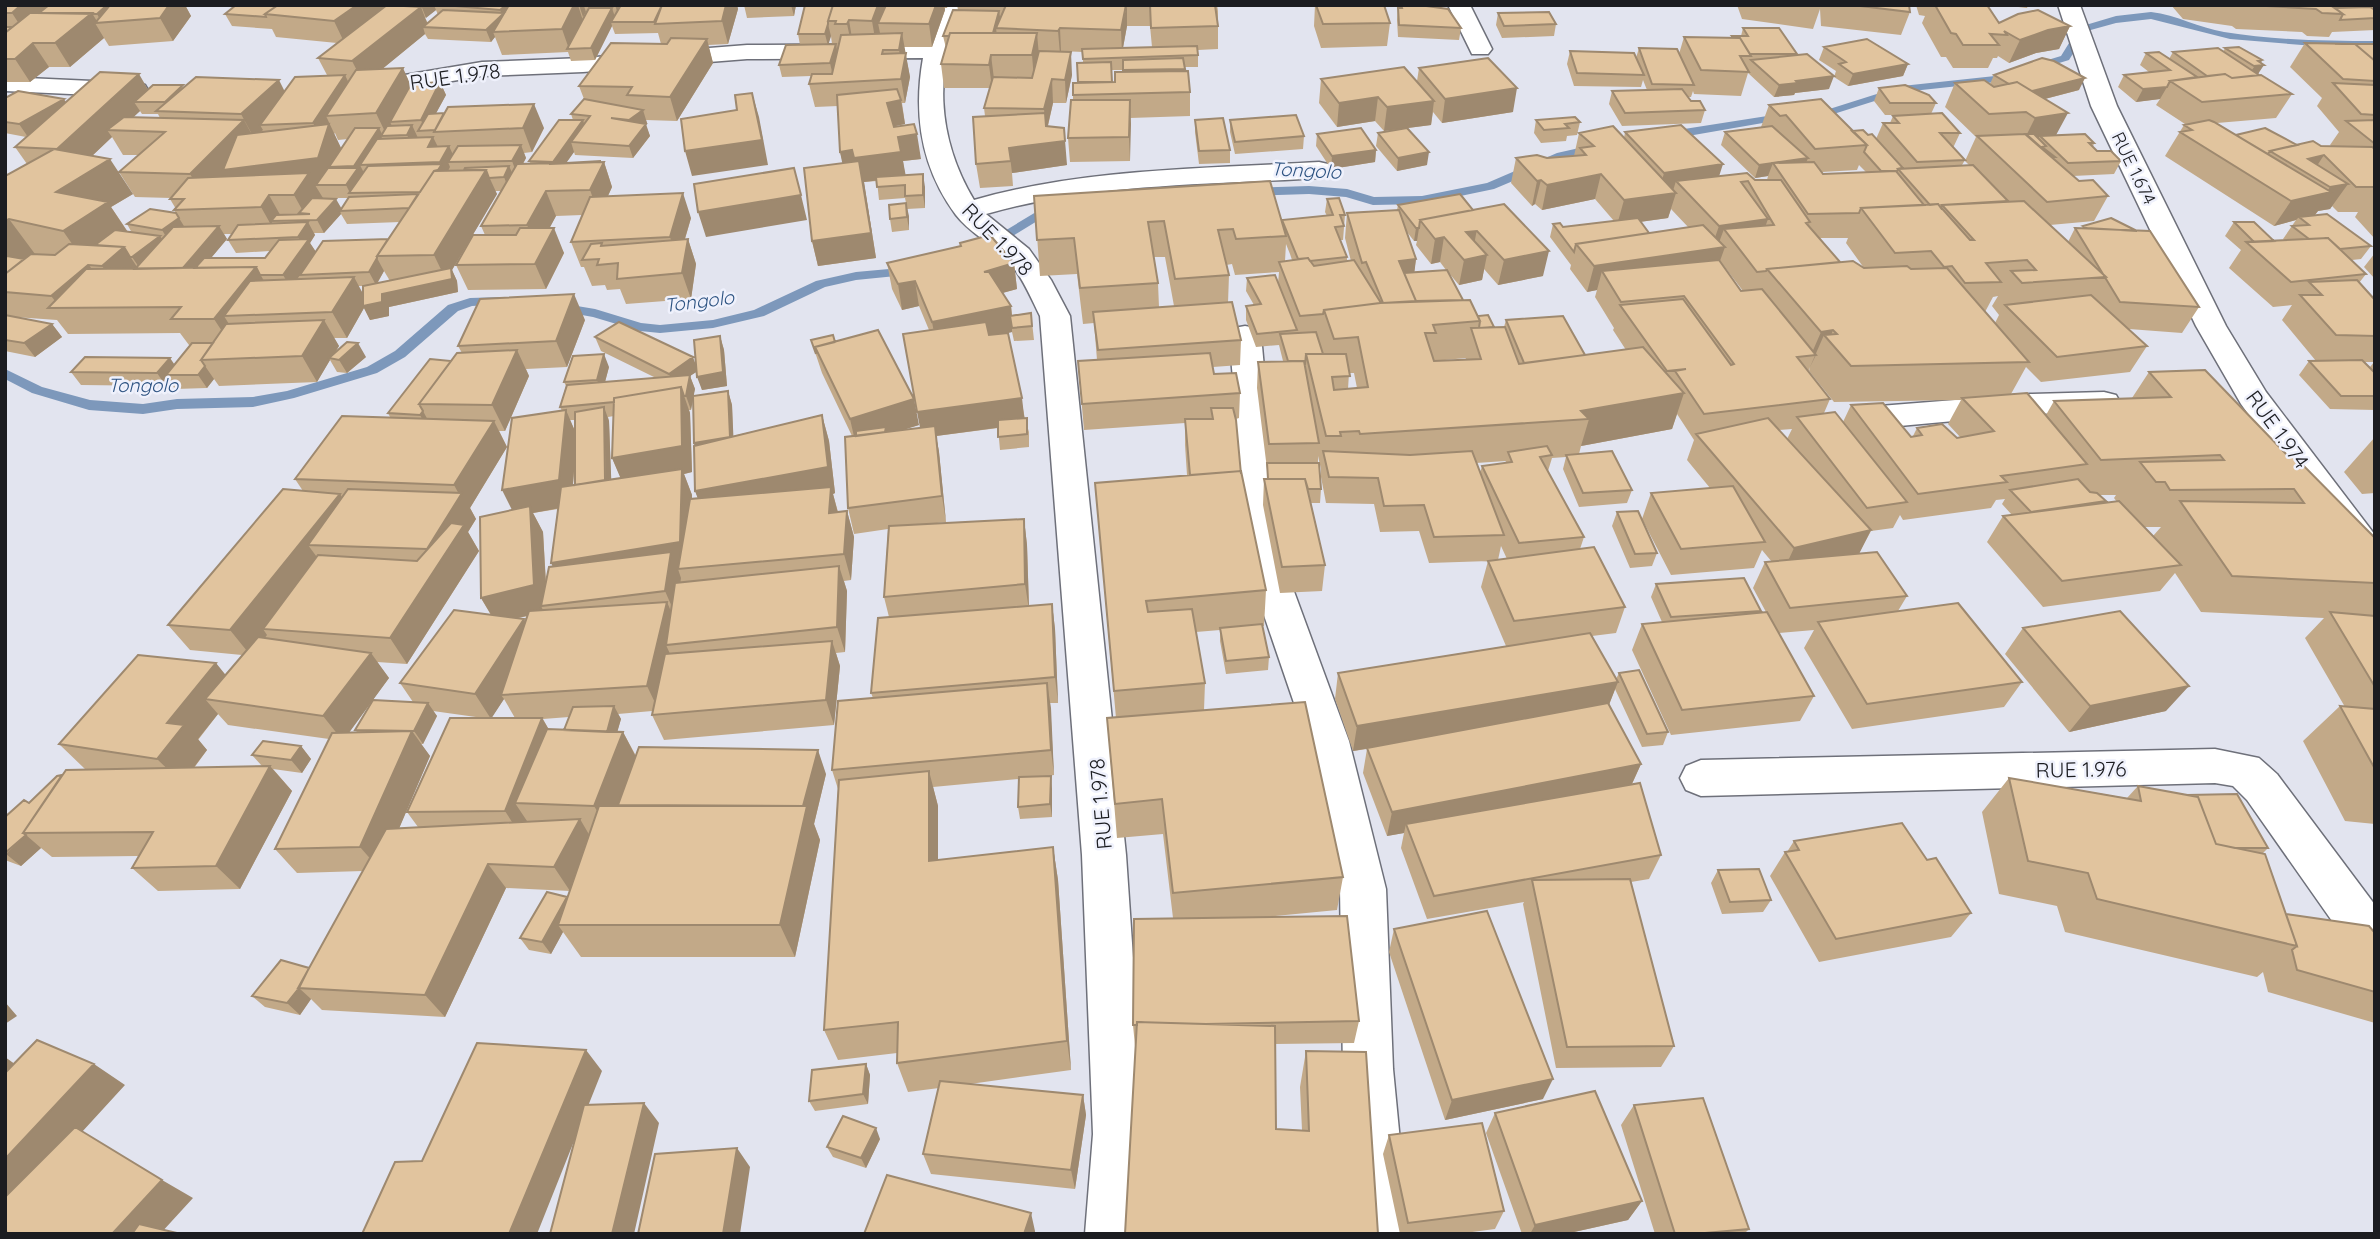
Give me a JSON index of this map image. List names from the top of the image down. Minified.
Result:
{"streets":{"street":["RUE 1.978","RUE 1.674","RUE 1.974","RUE 1.976"]},"crossings":[["RUE 1.674","RUE 1.974"]],"water":["Tongolo"]}
